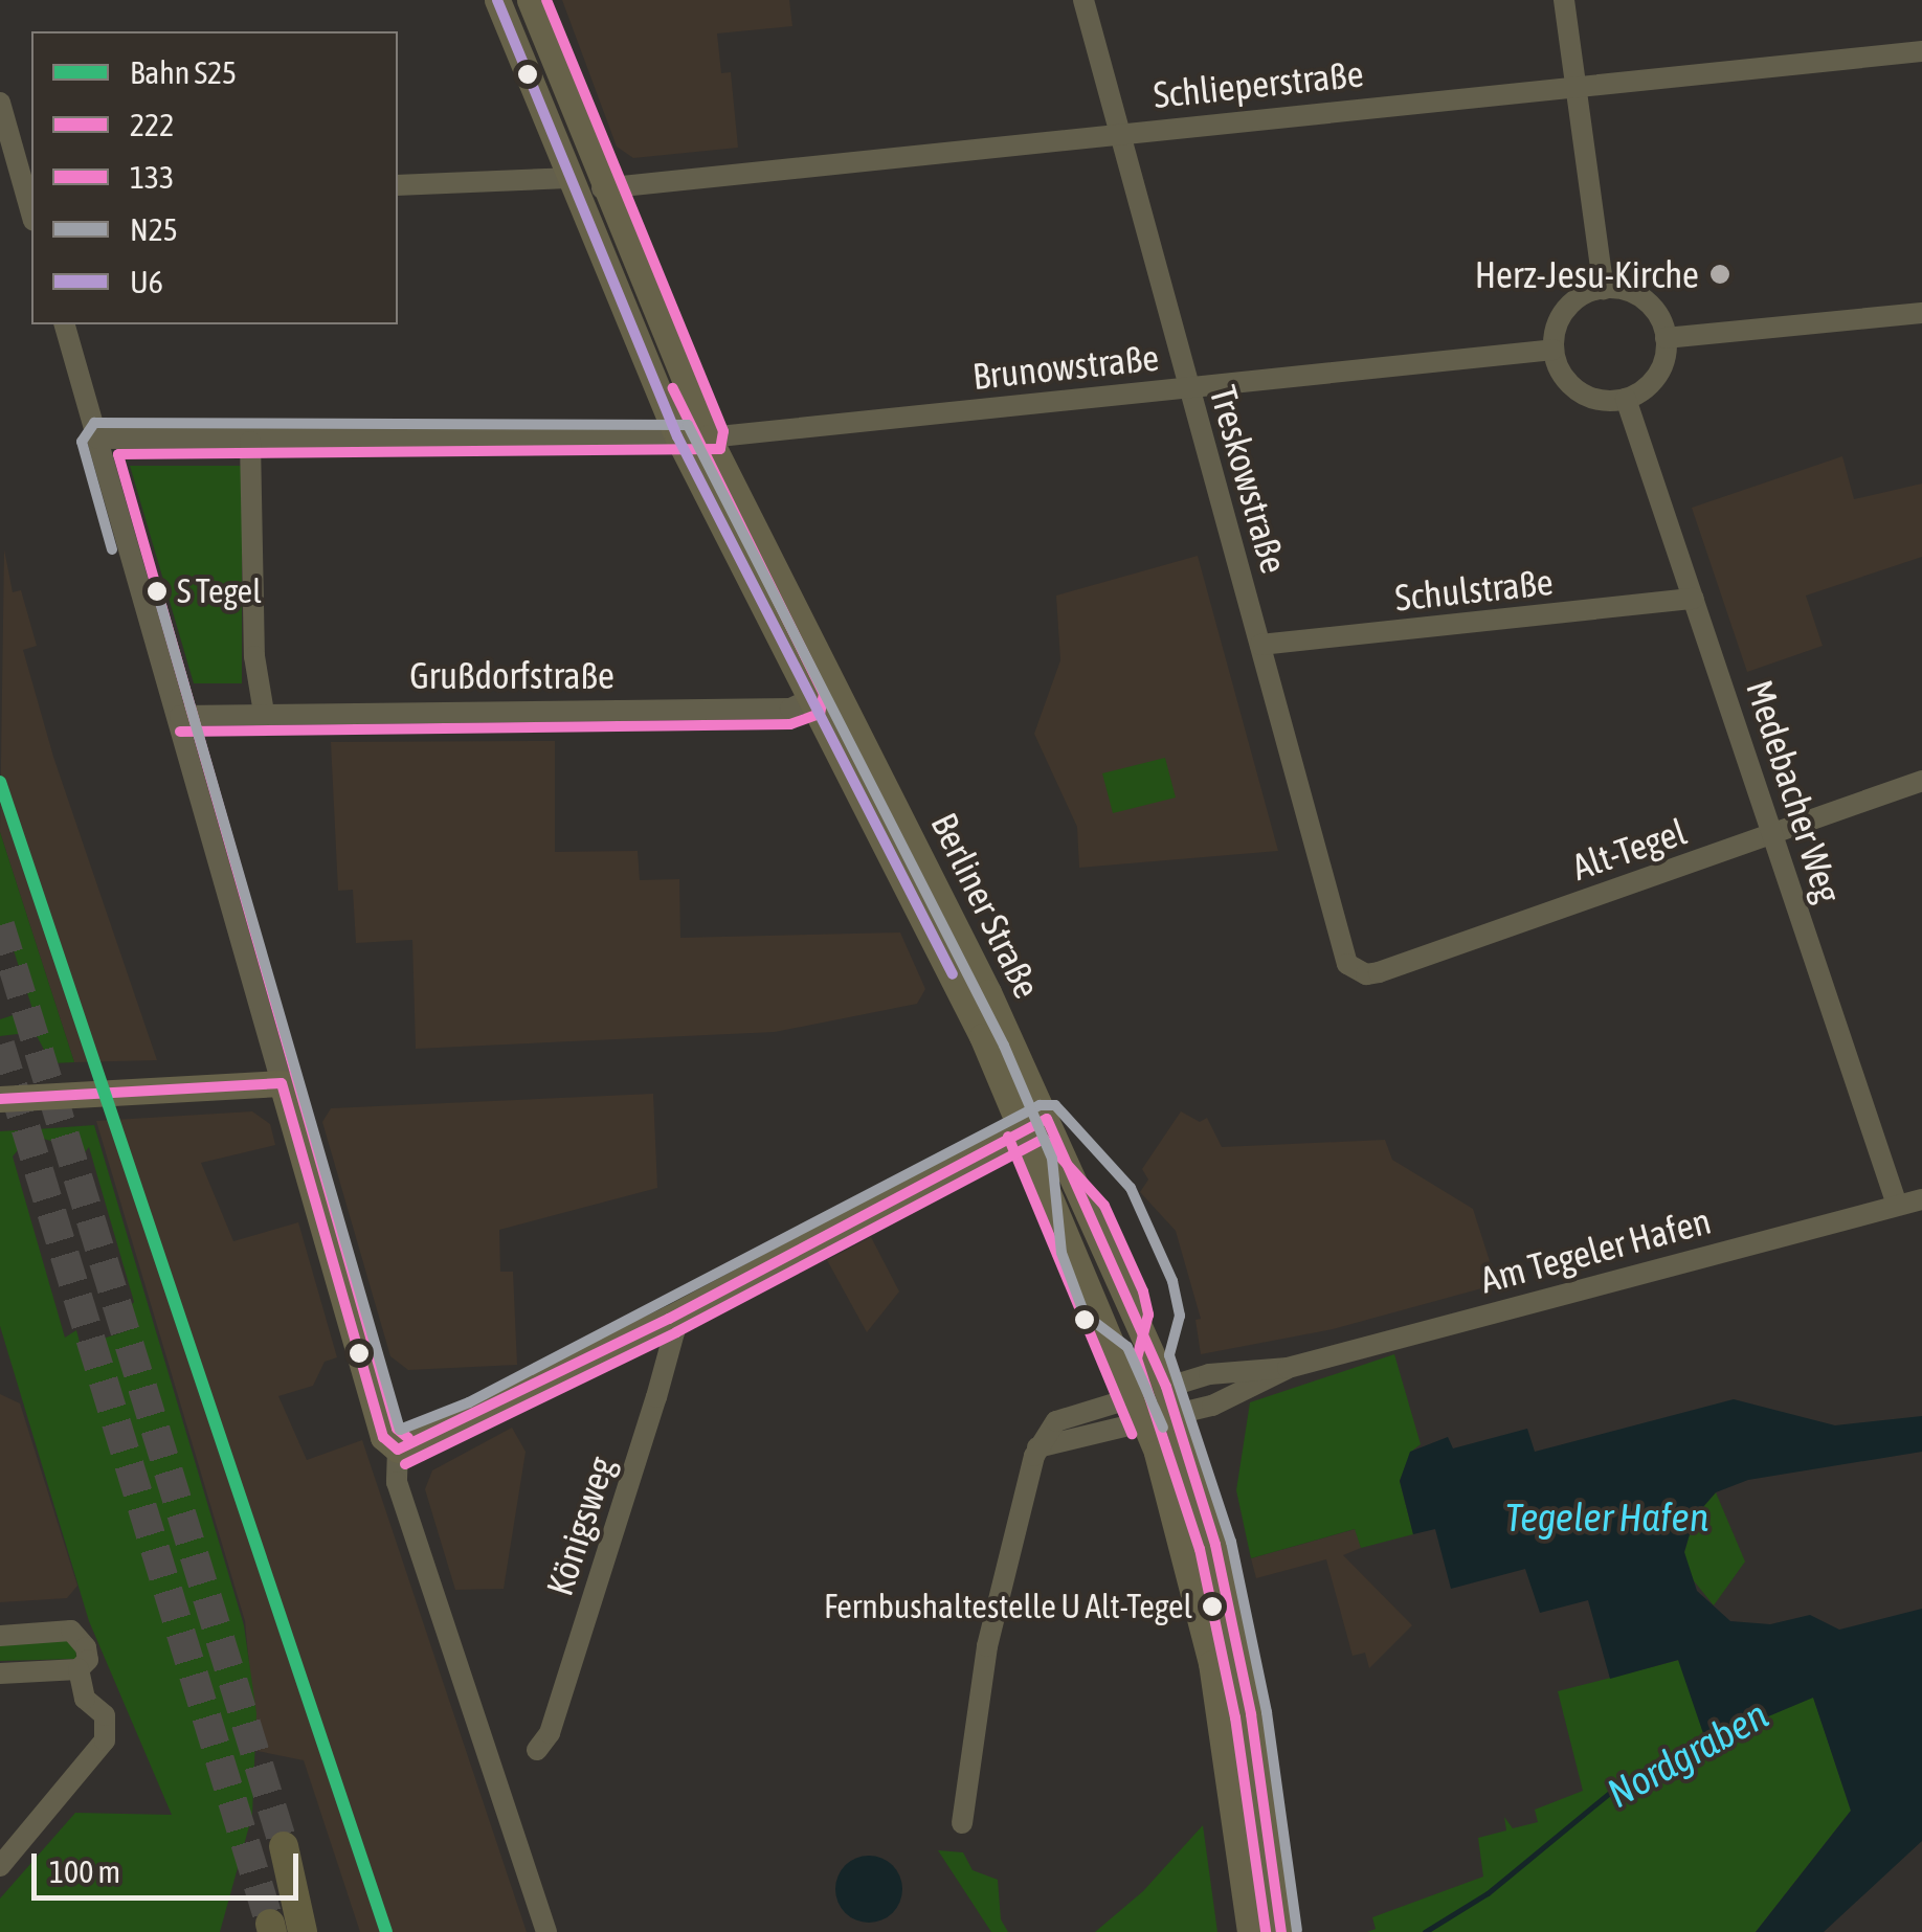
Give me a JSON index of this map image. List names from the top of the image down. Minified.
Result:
{"streets":{"main road":["Berliner Straße"],"street":["Schlieperstraße","Brunowstraße","Treskowstraße","Schulstraße","Grußdorfstraße","Medebacher Weg","Alt-Tegel","Am Tegeler Hafen","Königsweg"]},"crossings":[["Schlieperstraße","Treskowstraße"],["Schlieperstraße","Berliner Straße"],["Brunowstraße","Treskowstraße"],["Brunowstraße","Medebacher Weg"],["Brunowstraße","Berliner Straße"],["Treskowstraße","Schulstraße"],["Treskowstraße","Alt-Tegel"],["Schulstraße","Medebacher Weg"],["Grußdorfstraße","Berliner Straße"],["Medebacher Weg","Alt-Tegel"],["Medebacher Weg","Am Tegeler Hafen"],["Berliner Straße","Am Tegeler Hafen"]],"water":["Tegeler Hafen","Nordgraben"],"places":["Herz-Jesu-Kirche","S Tegel","Fernbushaltestelle U Alt-Tegel"],"lines":["transit line 133","transit line U6","transit line N25","rail line S25","transit line 222"],"legend":["Bahn S25","222","133","N25","U6"],"scale_bar":"100 m"}
